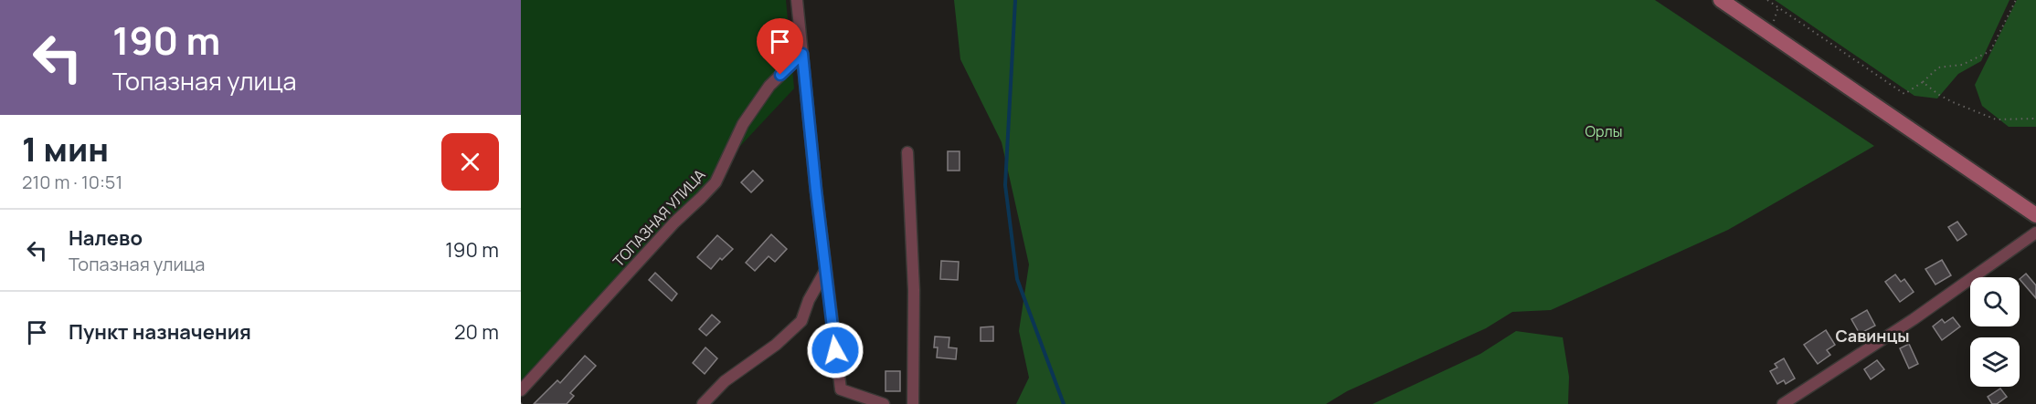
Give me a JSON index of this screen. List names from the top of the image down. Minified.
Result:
{"streets":{"street":["ТОПАЗНАЯ УЛИЦА"]},"districts":["Савинцы"],"parks":["Орлы"],"page":{"turn":["190 m","Топазная улица"],"heading":["1 мин","210 m · 10:51"],"list":[{"name":"Налево","note":"Топазная улица","value":"190 m"},{"name":"Пункт назначения","value":"20 m"}]}}
